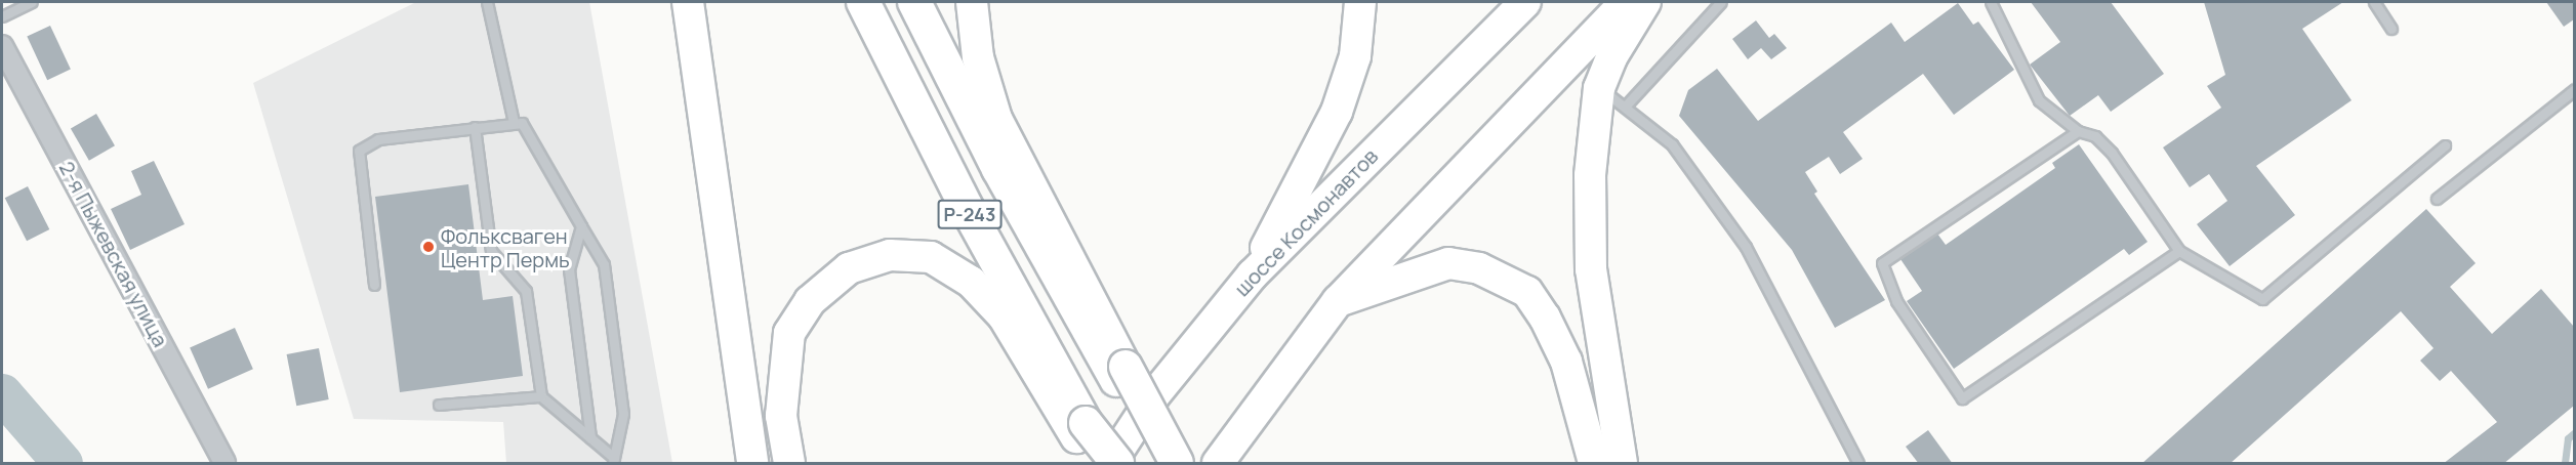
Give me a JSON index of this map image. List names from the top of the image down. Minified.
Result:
{"streets":{"highway":["Р-243"],"main road":["шоссе Космонавтов"],"street":["2-я Пыжевская улица"]},"places":["Фольксваген Центр Пермь"]}
